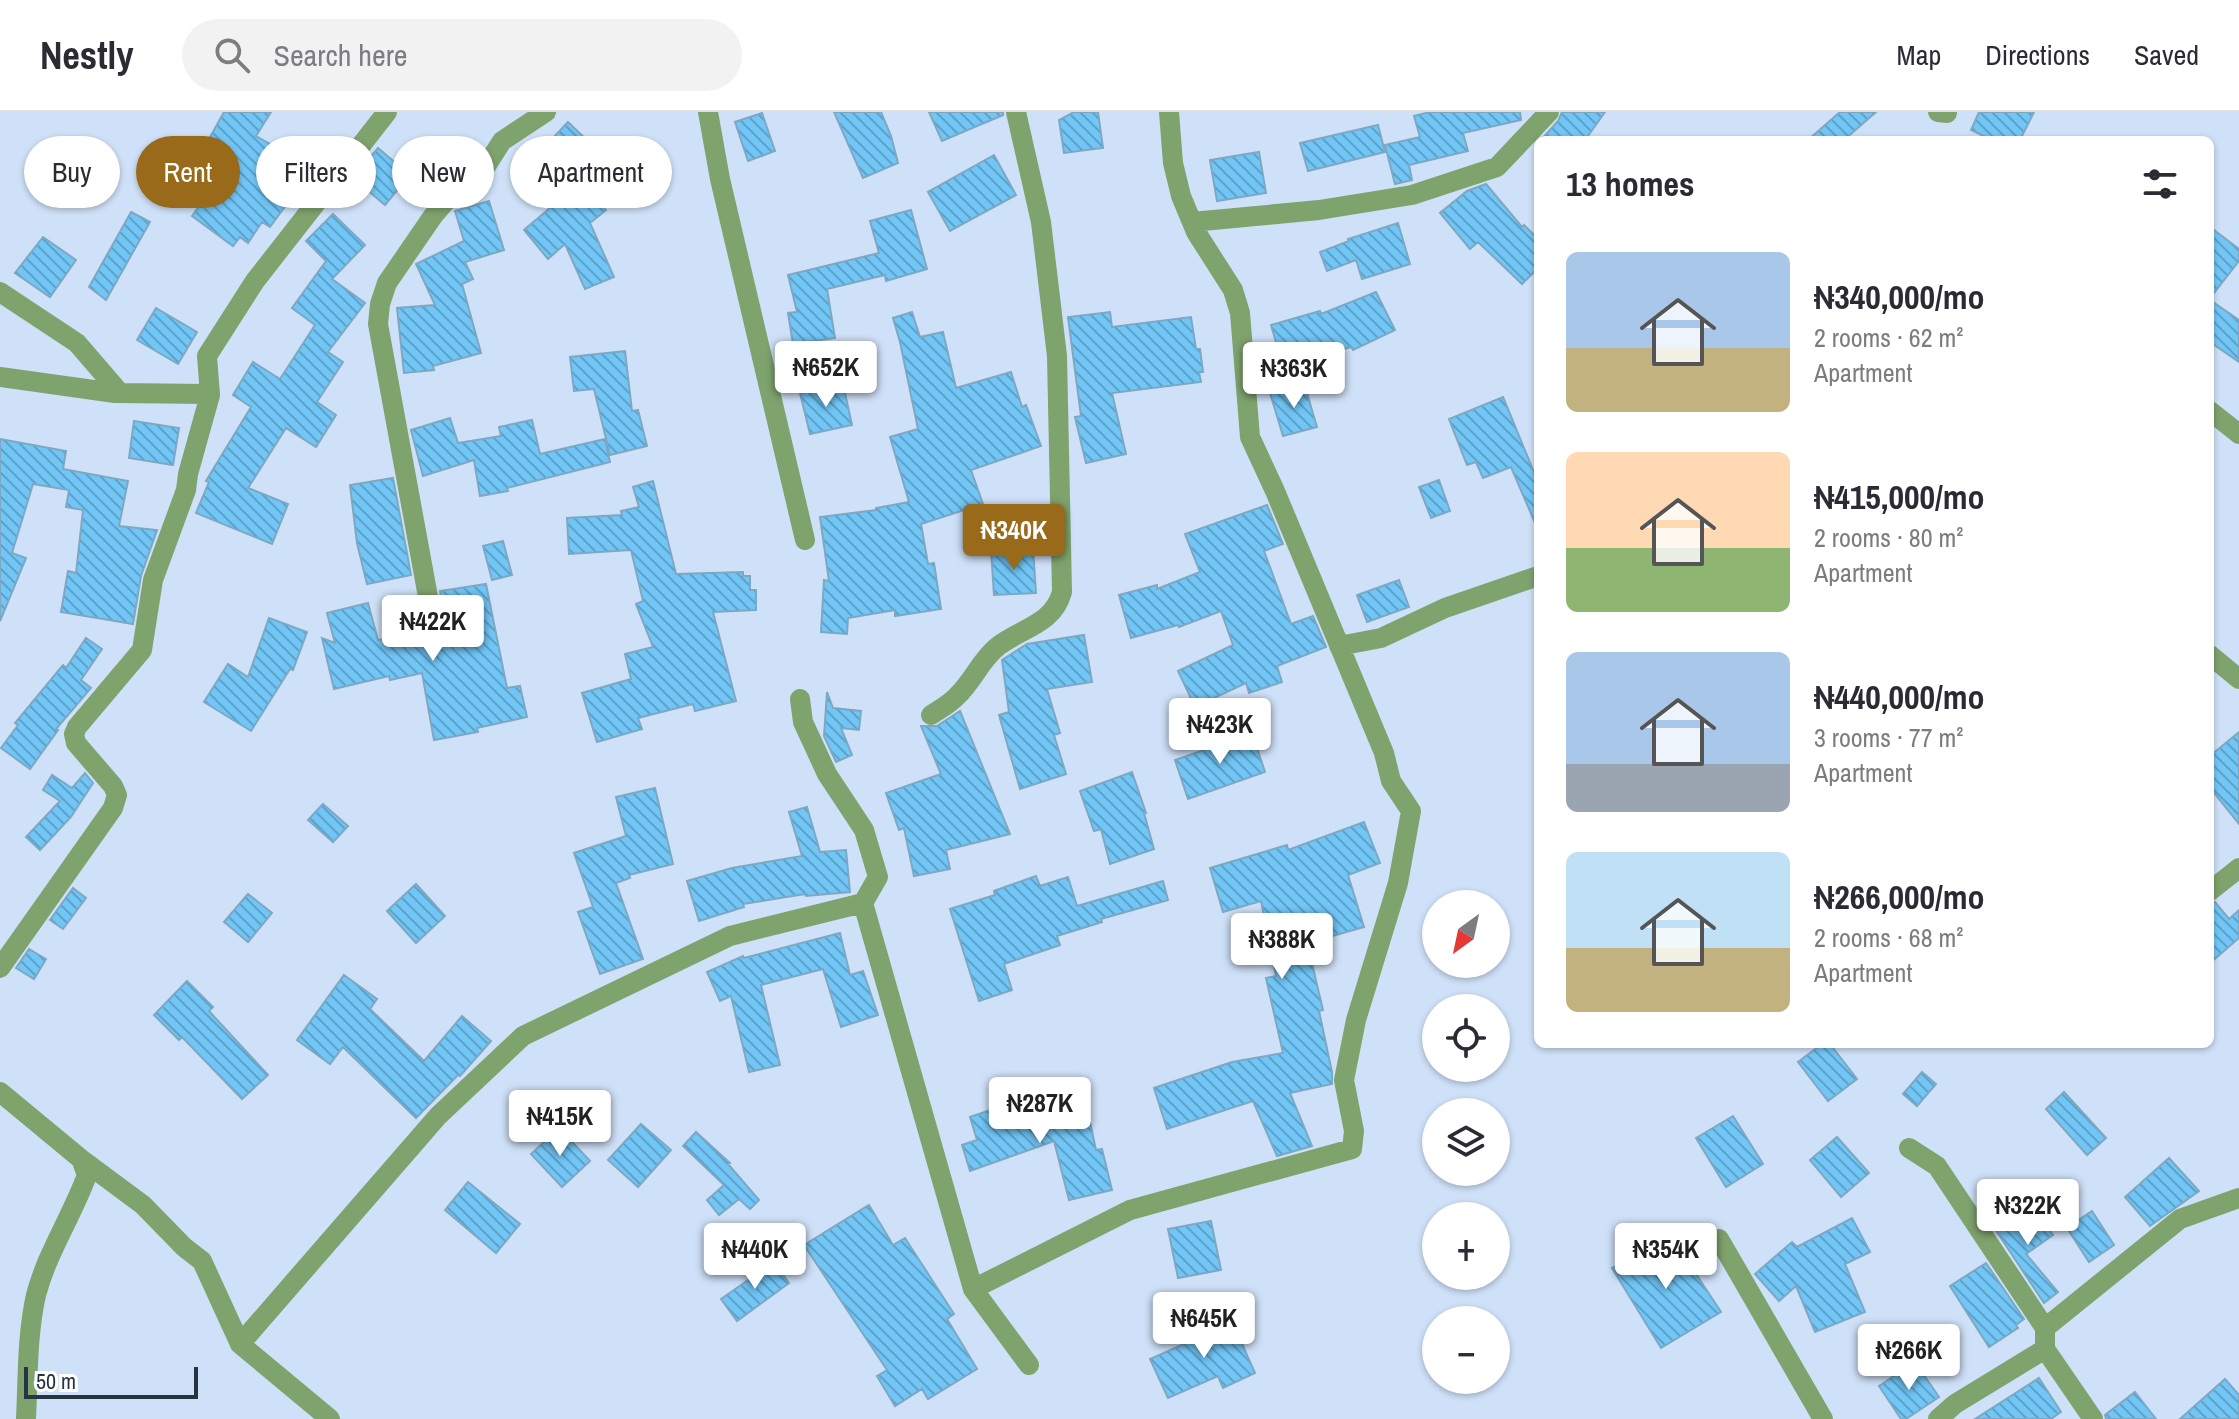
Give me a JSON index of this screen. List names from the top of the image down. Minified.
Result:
{"scale_bar":"50 m","north":"bottom left","page":{"header":"Nestly","search":"Search here","nav":["Map","Directions","Saved"],"chip":["Buy","Rent","Filters","New","Apartment"],"heading":"13 homes","list":[{"name":"₦340,000/mo","note":"2 rooms · 62 m² · Apartment"},{"name":"₦415,000/mo","note":"2 rooms · 80 m² · Apartment"},{"name":"₦440,000/mo","note":"3 rooms · 77 m² · Apartment"},{"name":"₦266,000/mo","note":"2 rooms · 68 m² · Apartment"}],"price":["₦652K","₦363K","₦340K","₦422K","₦423K","₦388K","₦287K","₦415K","₦322K","₦440K","₦354K","₦645K","₦266K"],"map_buttons":["+","−"],"scale":"50 m"}}
